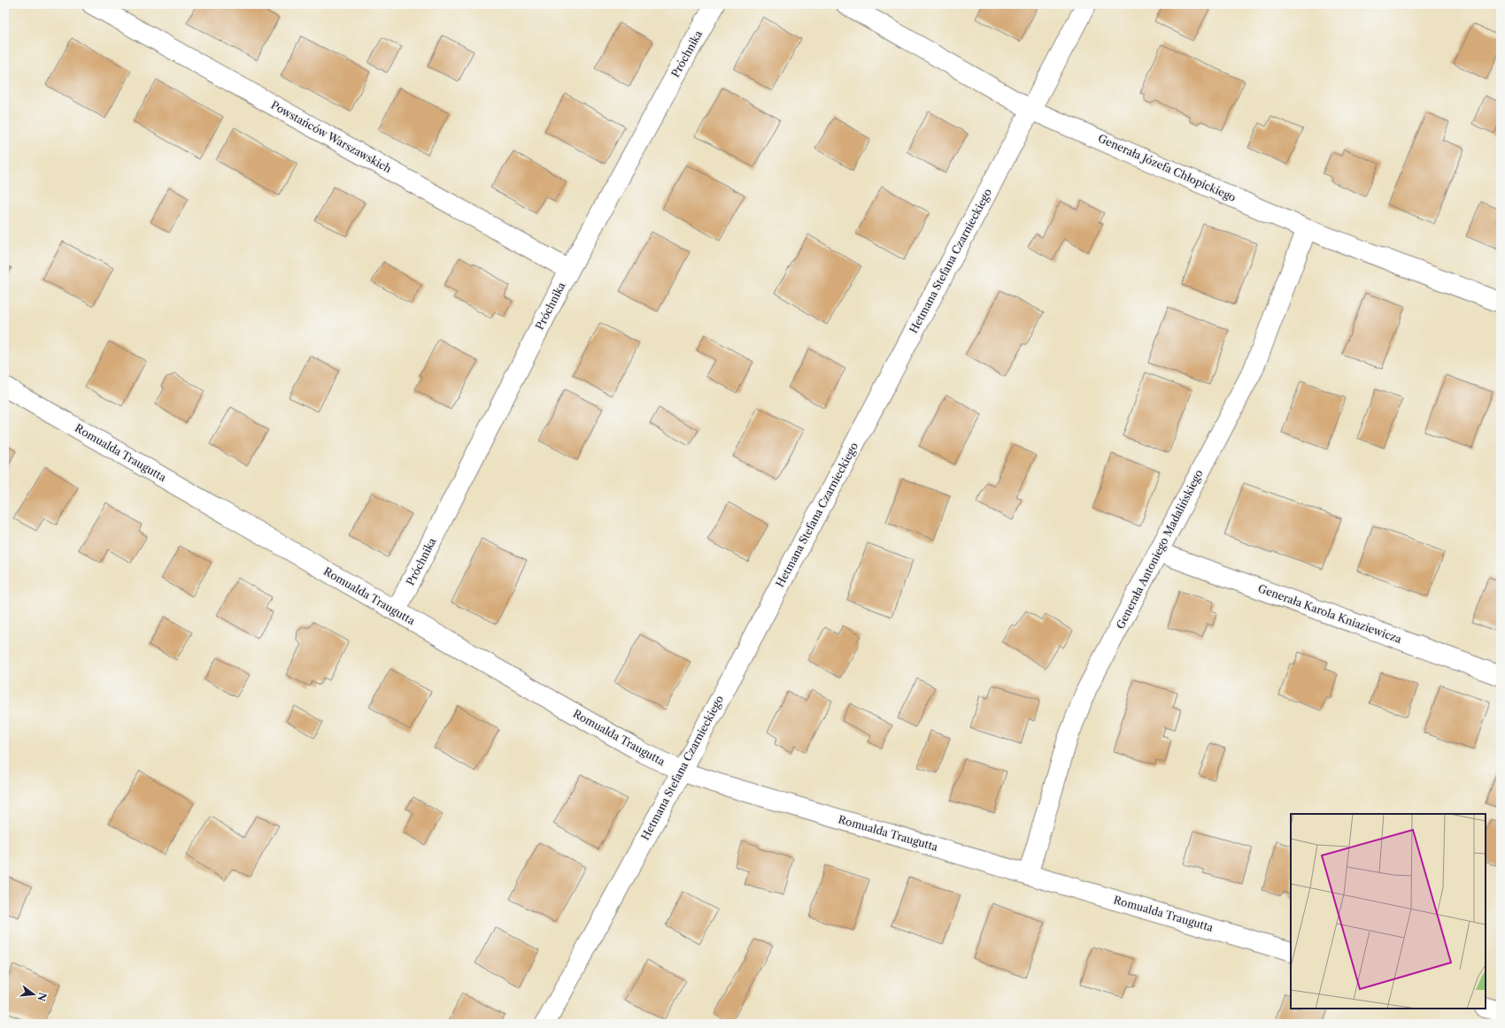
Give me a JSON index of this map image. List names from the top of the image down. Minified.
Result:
{"streets":{"street":["Próchnika","Powstańców Warszawskich","Generała Józefa Chłopickiego","Hetmana Stefana Czarnieckiego","Romualda Traugutta","Generała Antoniego Madalińskiego","Generała Karola Kniaziewicza"]},"crossings":[["Próchnika","Powstańców Warszawskich"],["Próchnika","Romualda Traugutta"],["Generała Józefa Chłopickiego","Hetmana Stefana Czarnieckiego"],["Generała Józefa Chłopickiego","Generała Antoniego Madalińskiego"],["Hetmana Stefana Czarnieckiego","Romualda Traugutta"],["Romualda Traugutta","Generała Antoniego Madalińskiego"],["Generała Antoniego Madalińskiego","Generała Karola Kniaziewicza"]],"north":"right"}
